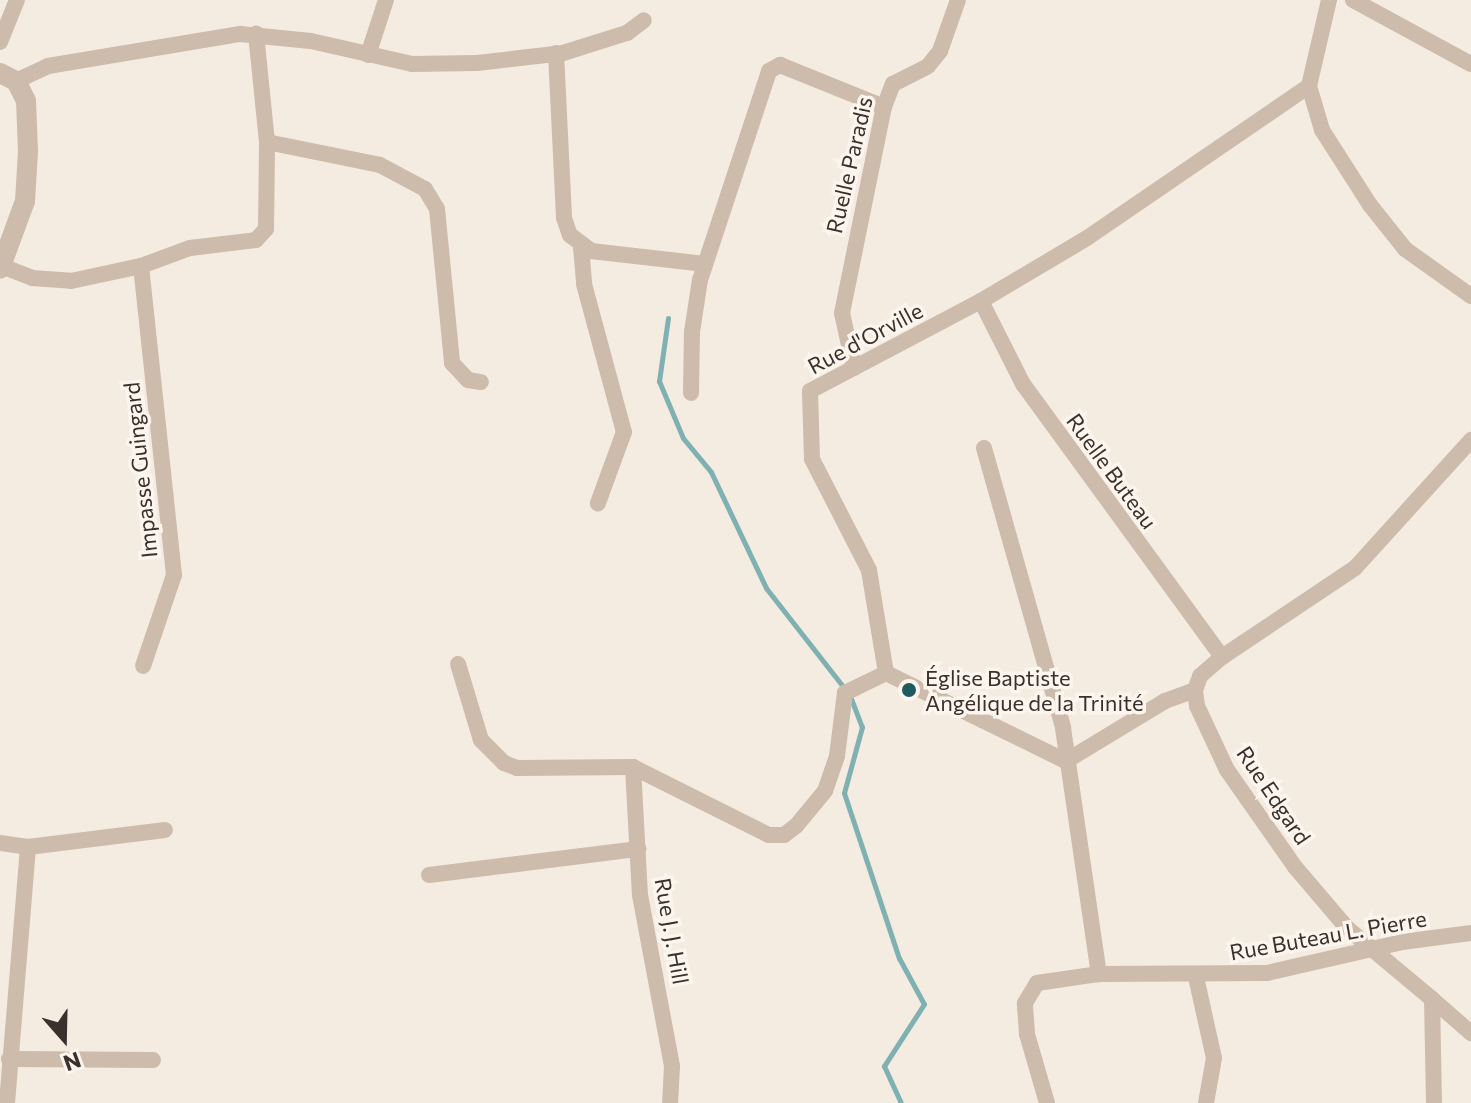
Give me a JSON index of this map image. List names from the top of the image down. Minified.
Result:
{"streets":{"street":["Ruelle Paradis","Rue d'Orville","Impasse Guingard","Ruelle Buteau","Rue Edgard","Rue J. J. Hill","Rue Buteau L. Pierre"]},"crossings":[["Ruelle Paradis","Rue d'Orville"],["Rue d'Orville","Ruelle Buteau"],["Rue Edgard","Rue Buteau L. Pierre"]],"places":["Église Baptiste Angélique de la Trinité"],"north":"bottom"}
